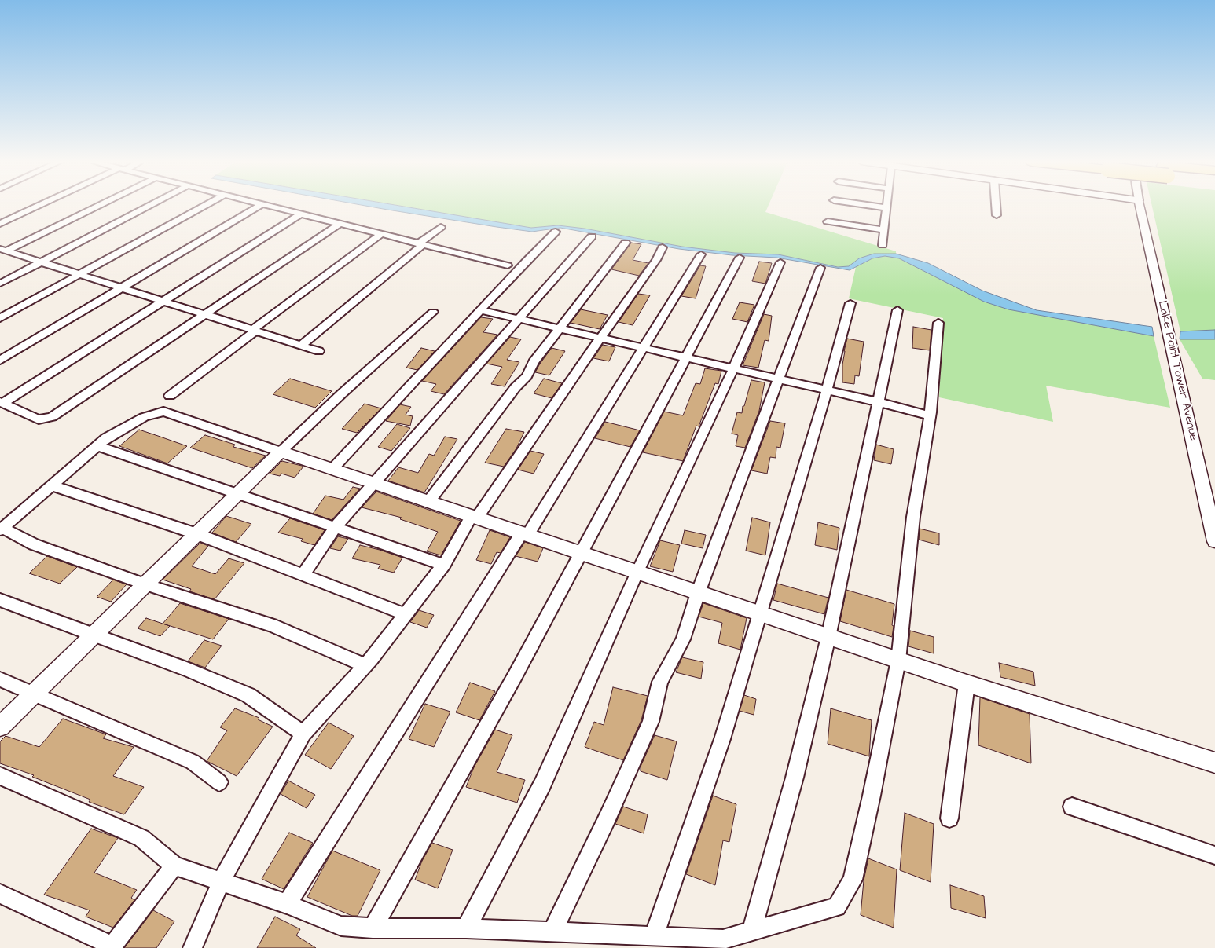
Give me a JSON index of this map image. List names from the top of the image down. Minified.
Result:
{"streets":{"street":["Lake Point Tower Avenue"]}}
